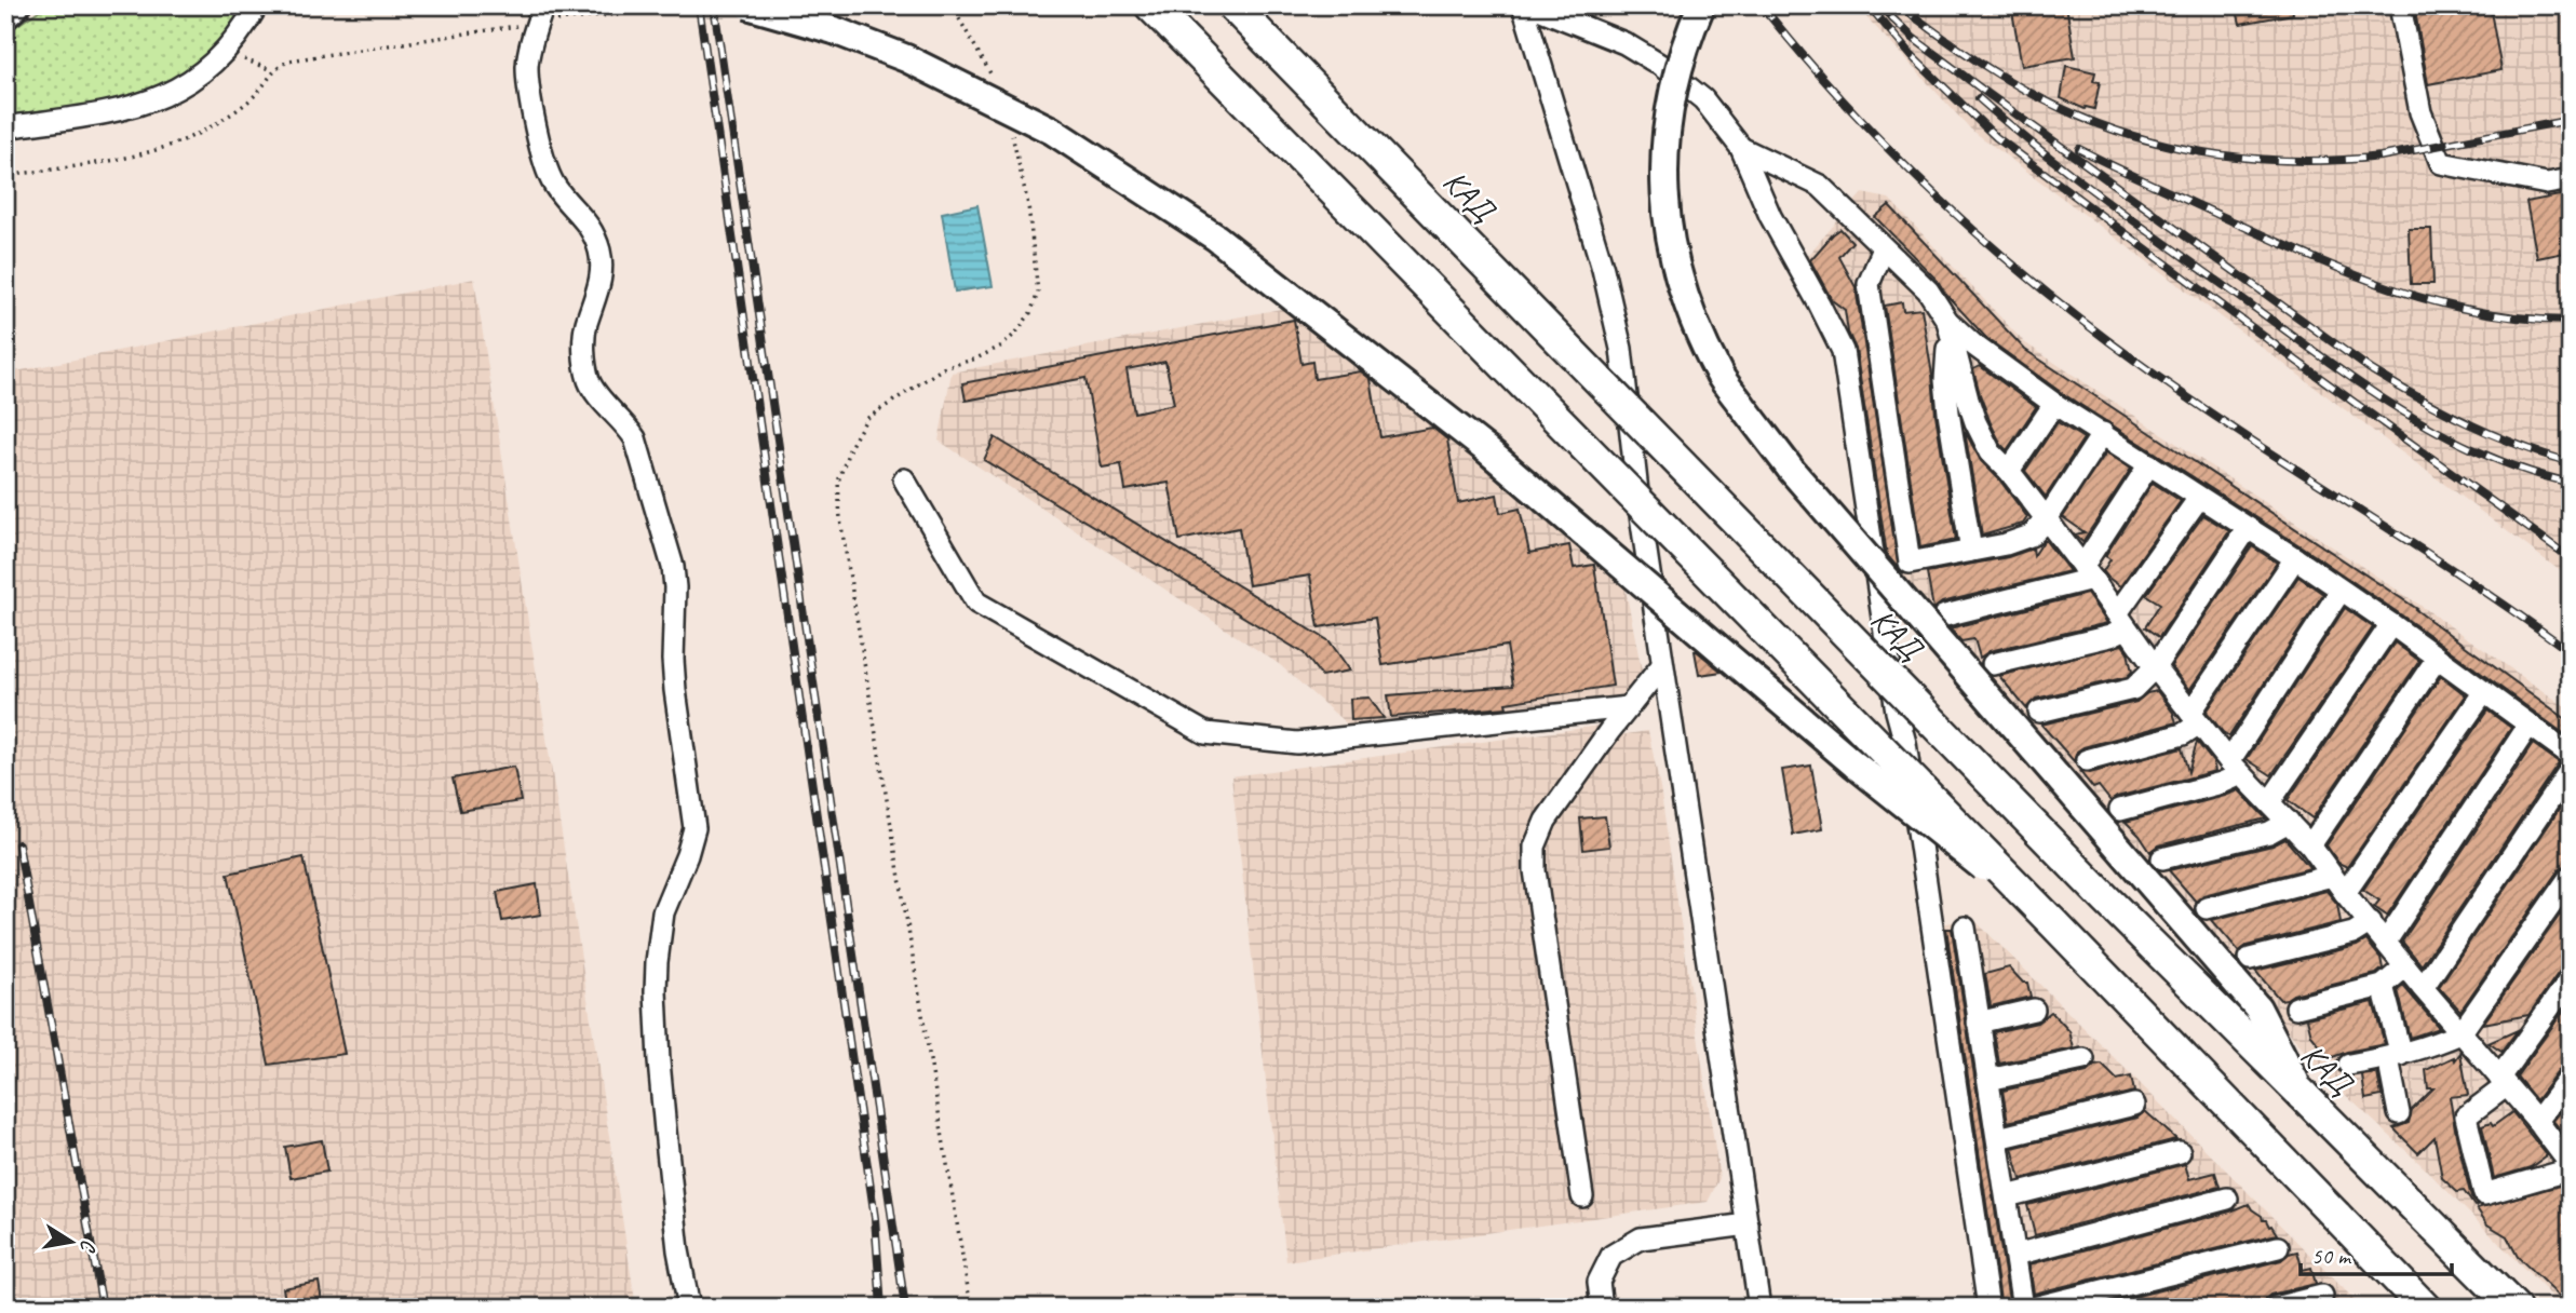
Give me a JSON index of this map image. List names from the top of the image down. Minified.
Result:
{"streets":{"highway":["КАД"]},"scale_bar":"50 m","north":"right"}
